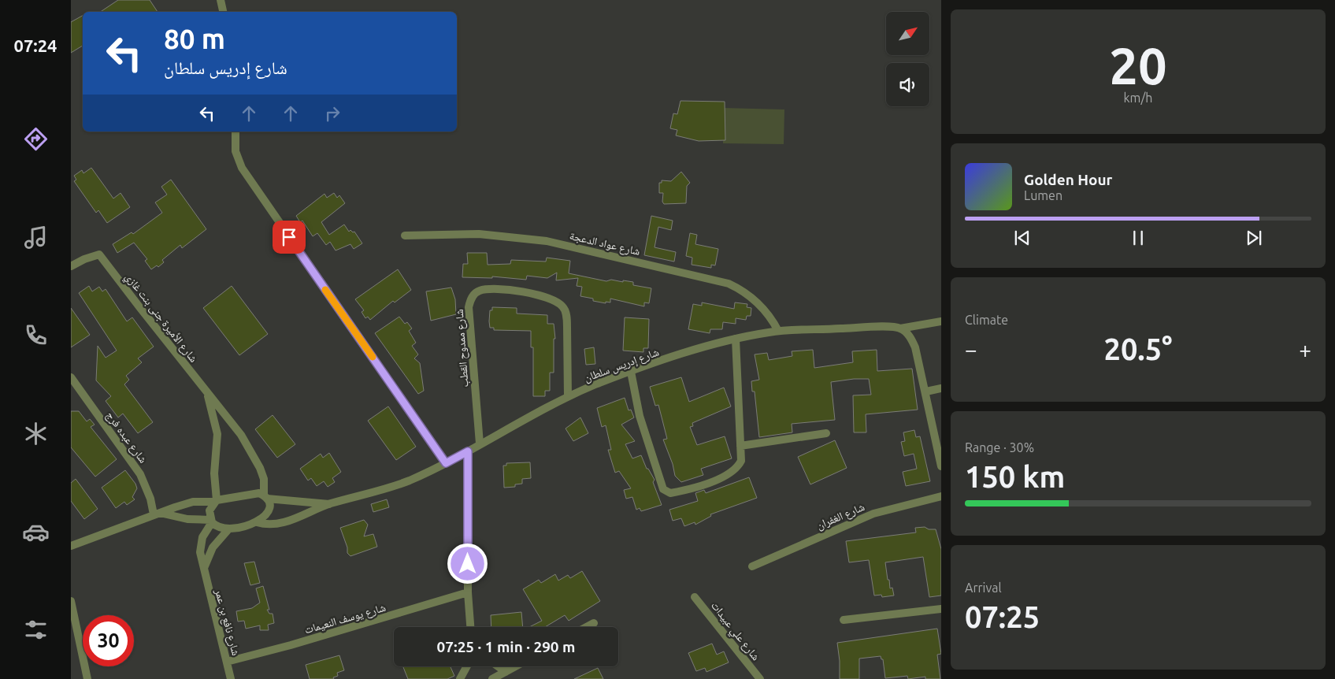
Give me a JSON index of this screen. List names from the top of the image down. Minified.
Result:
{"streets":{"street":["شارع عواد الدعجة","شارع الأميرة جنى بنت غازي","شارع ممدوح القطب","شارع إدريس سلطان","شارع عبده فرج","شارع الغفران","شارع يوسف النعيمات","شارع نافع بن عمر","شارع علي عبيدات"]},"crossings":[["شارع عواد الدعجة","شارع إدريس سلطان"],["شارع الأميرة جنى بنت غازي","شارع إدريس سلطان"],["شارع الأميرة جنى بنت غازي","شارع نافع بن عمر"],["شارع ممدوح القطب","شارع إدريس سلطان"],["شارع يوسف النعيمات","شارع نافع بن عمر"]],"north":"top right","page":{"tabs":"07:24","tile":[["20","km/h"],"Climate",["Range · 30%","150 km"],["Arrival","07:25"]],"turn":["80 m","شارع إدريس سلطان"],"song":["Golden Hour","Lumen"],"heat":["−","20.5°","+"],"limit":"30","trip":"07:25 · 1 min · 290 m"}}
